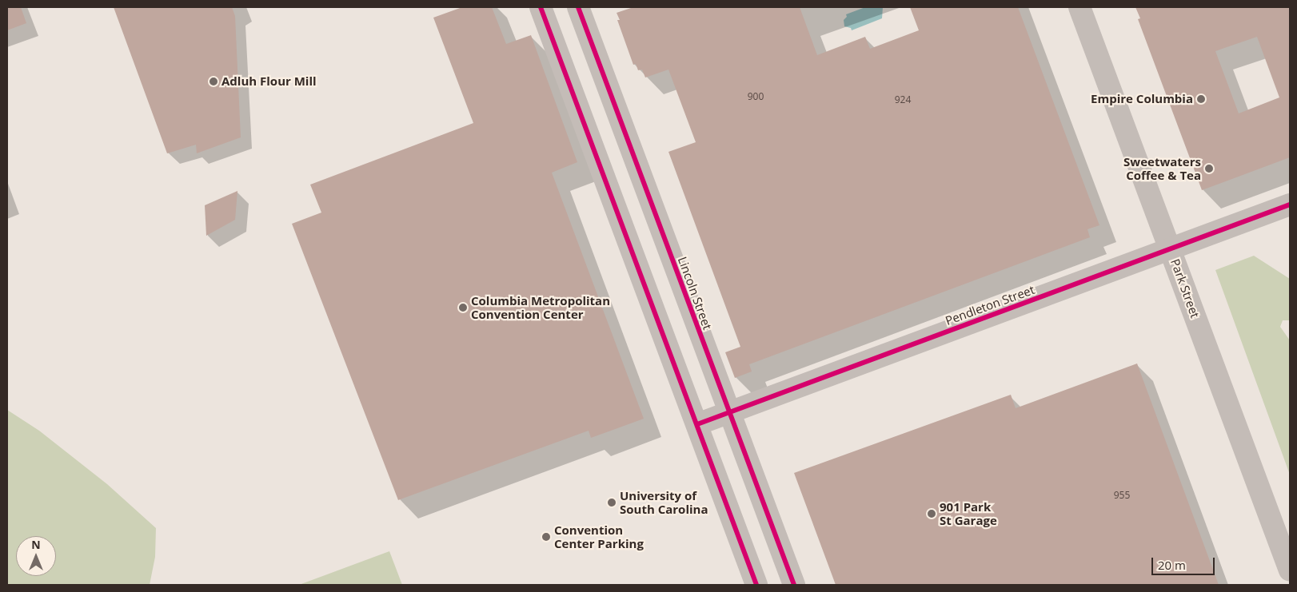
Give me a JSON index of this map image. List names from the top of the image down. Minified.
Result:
{"streets":{"street":["Park Street","Lincoln Street","Pendleton Street"]},"crossings":[["Park Street","Pendleton Street"],["Lincoln Street","Pendleton Street"]],"places":["Adluh Flour Mill","Empire Columbia","Sweetwaters Coffee & Tea","Columbia Metropolitan Convention Center","University of South Carolina","901 Park St Garage","Convention Center Parking"],"house_numbers":["900","924","955"],"scale_bar":"20 m","north":"top"}
